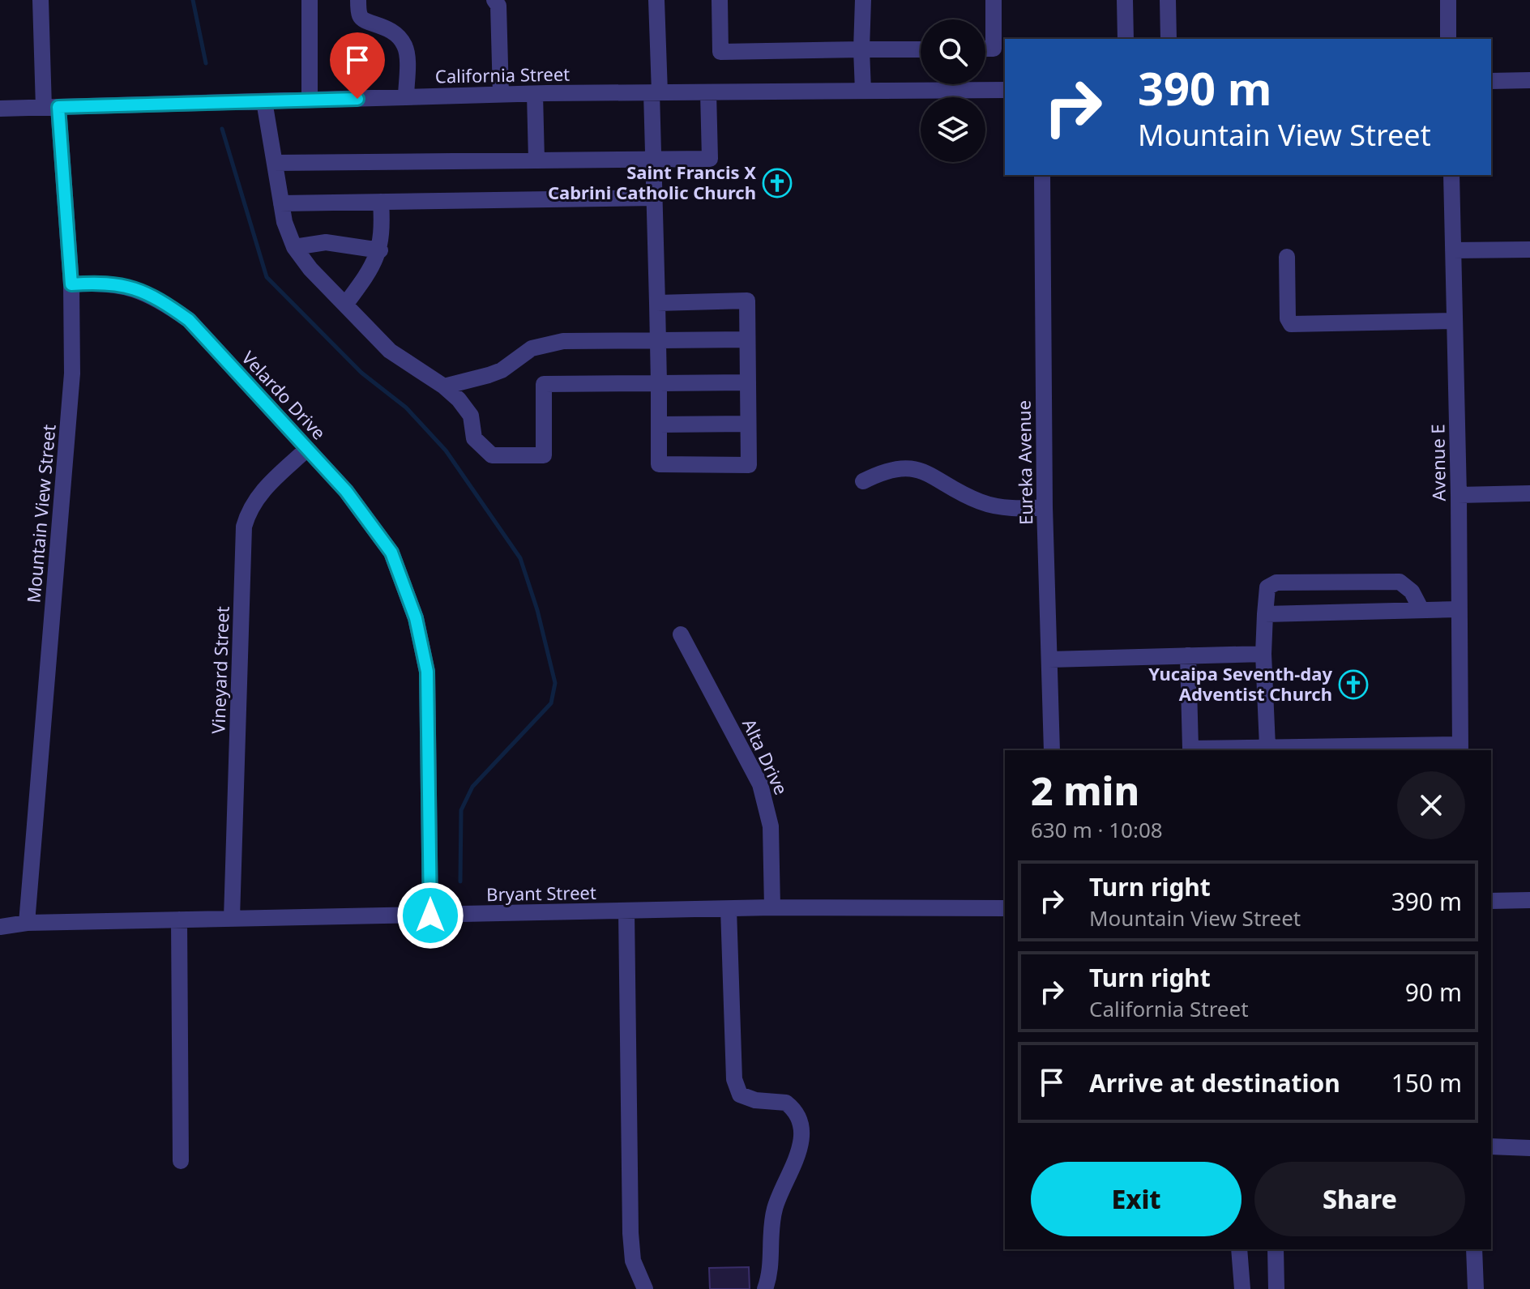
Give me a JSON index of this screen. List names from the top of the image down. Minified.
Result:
{"streets":{"street":["California Street","Velardo Drive","Eureka Avenue","Avenue E","Mountain View Street","Vineyard Street","Alta Drive","Bryant Street"]},"crossings":[["California Street","Mountain View Street"],["Velardo Drive","Mountain View Street"],["Velardo Drive","Vineyard Street"],["Velardo Drive","Bryant Street"],["Mountain View Street","Bryant Street"],["Vineyard Street","Bryant Street"],["Alta Drive","Bryant Street"]],"places":{"church":["Saint Francis X Cabrini Catholic Church","Yucaipa Seventh-day Adventist Church"]},"page":{"turn":["390 m","Mountain View Street"],"heading":["2 min","630 m · 10:08"],"list":[{"name":"Turn right","note":"Mountain View Street","value":"390 m"},{"name":"Turn right","note":"California Street","value":"90 m"},{"name":"Arrive at destination","value":"150 m"}],"buttons":["Exit","Share"]}}
